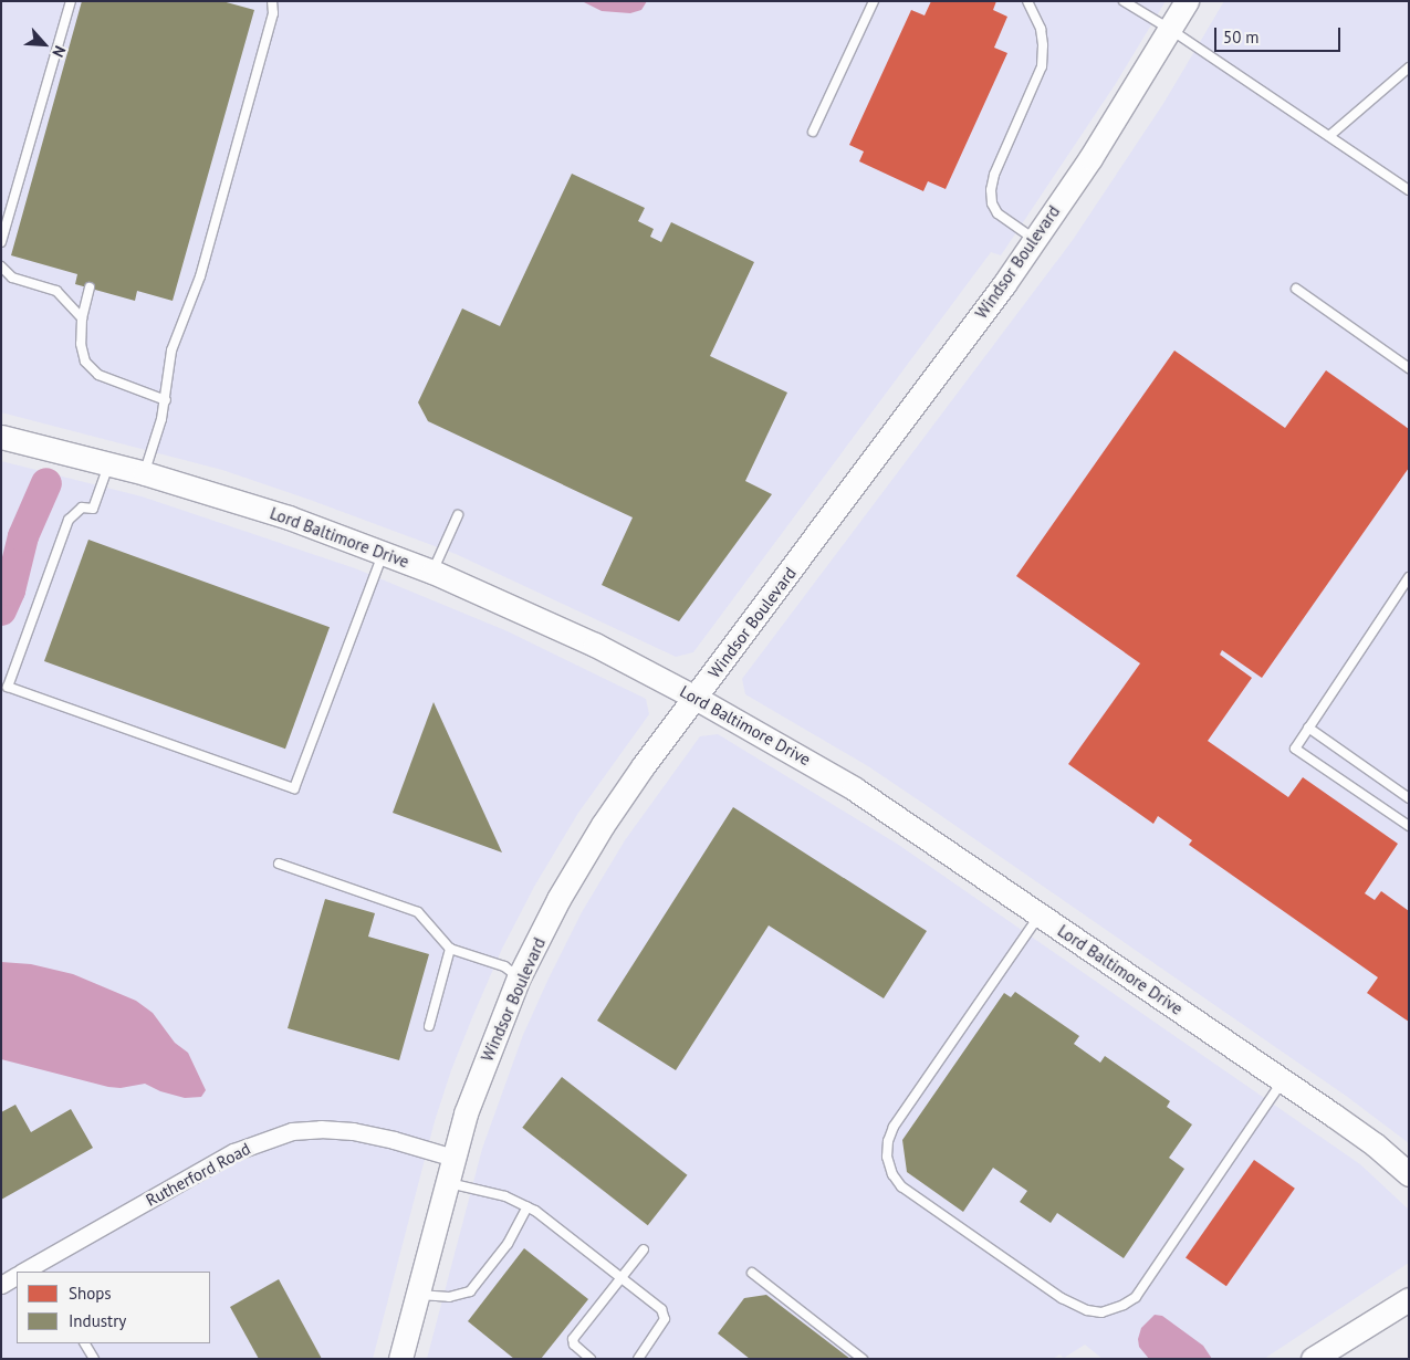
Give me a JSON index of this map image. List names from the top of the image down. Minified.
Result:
{"streets":{"main road":["Windsor Boulevard","Lord Baltimore Drive"],"street":["Rutherford Road"]},"crossings":[["Windsor Boulevard","Lord Baltimore Drive"],["Windsor Boulevard","Rutherford Road"]],"legend":["Shops","Industry"],"scale_bar":"50 m","north":"bottom right"}
